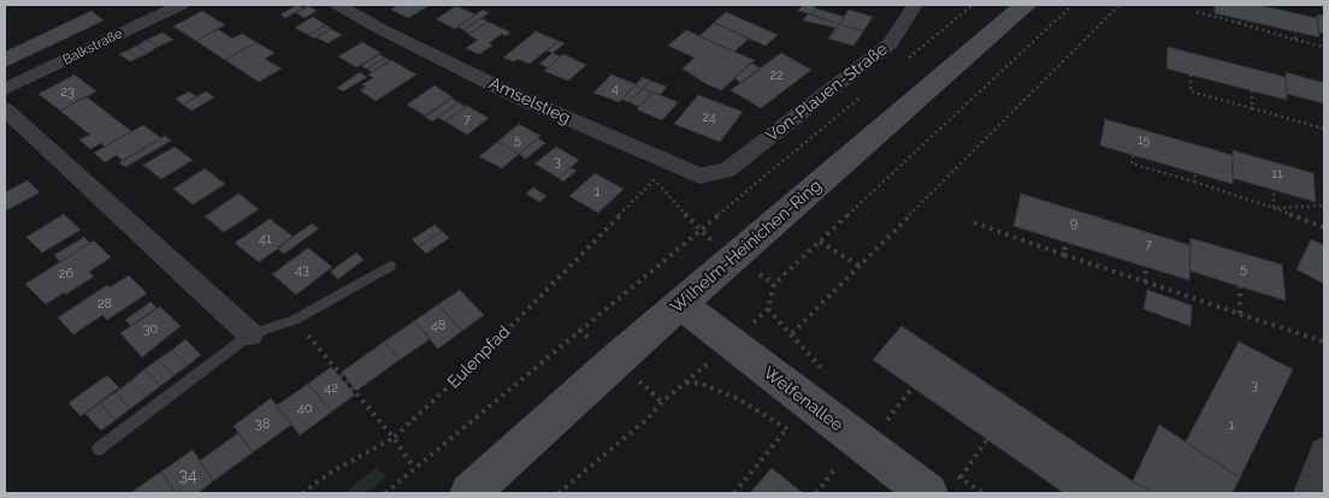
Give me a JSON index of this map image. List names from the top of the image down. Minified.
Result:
{"streets":{"main road":["Wilhelm-Heinichen-Ring","Welfenallee"],"street":["Balkstraße","Von-Plauen-Straße","Amselstieg"],"path":["Eulenpfad"]},"crossings":[["Von-Plauen-Straße","Amselstieg"],["Amselstieg","Eulenpfad"],["Wilhelm-Heinichen-Ring","Welfenallee"]],"house_numbers":["22","4","23","24","7","5","15","3","11","1","9","41","7","5","43","26","28","48","30","3","42","40","38","1","34"]}
